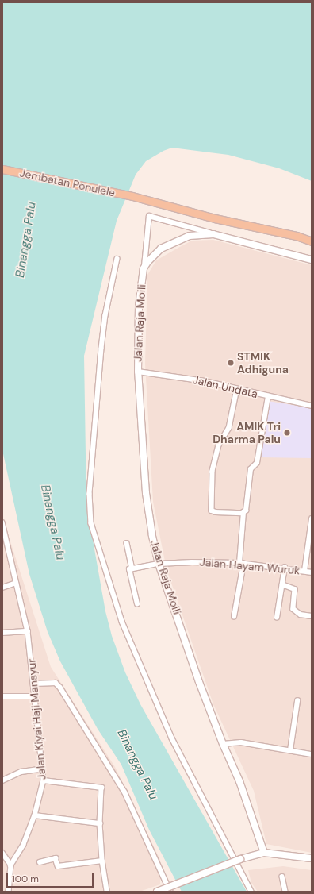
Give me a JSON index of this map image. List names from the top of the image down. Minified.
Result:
{"streets":{"main road":["Jembatan Ponulele"],"street":["Jalan Raja Moili","Jalan Undata","Jalan Hayam Wuruk","Jalan Kiyai Haji Mansyur"]},"crossings":[["Jalan Raja Moili","Jalan Undata"],["Jalan Raja Moili","Jalan Hayam Wuruk"]],"water":["Binangga Palu"],"places":["STMIK Adhiguna","AMIK Tri Dharma Palu"],"scale_bar":"100 m"}
